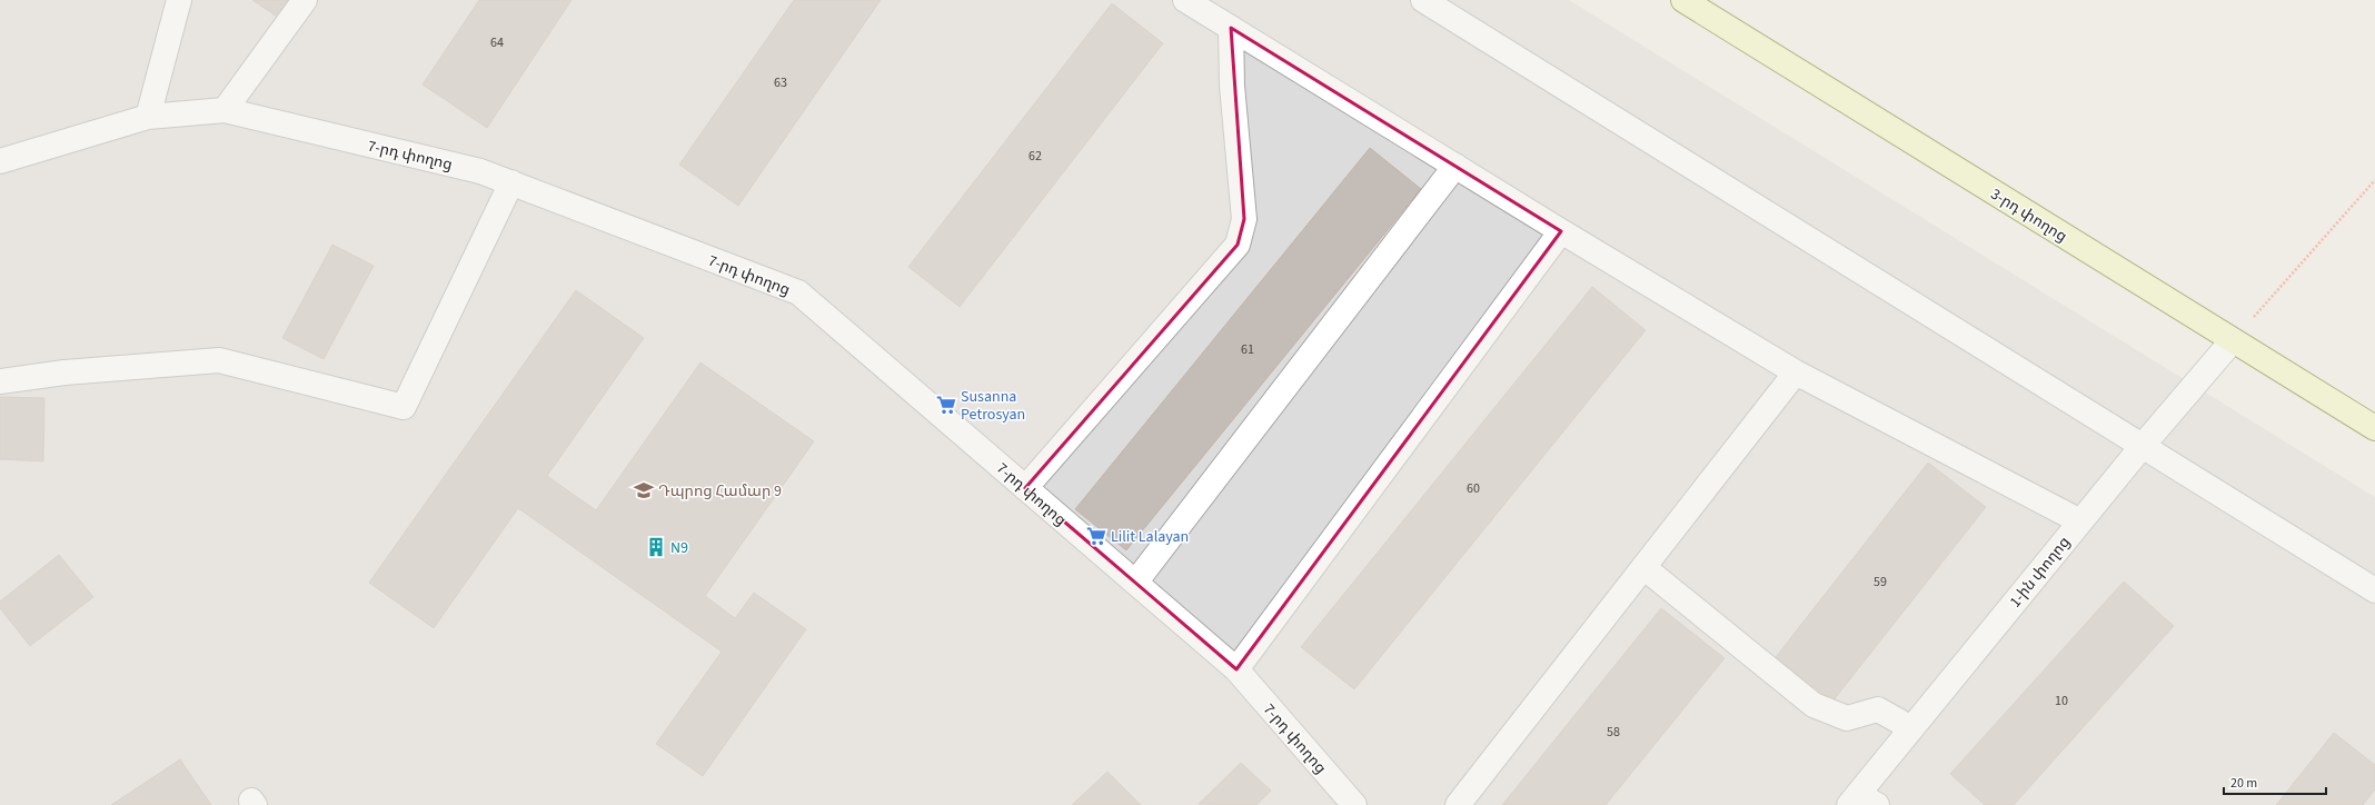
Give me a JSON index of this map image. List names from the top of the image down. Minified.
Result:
{"streets":{"street":["7-րդ փողոց","3-րդ փողոց","1-ին փողոց"]},"crossings":[["3-րդ փողոց","1-ին փողոց"]],"places":{"supermarket":["Susanna Petrosyan","Lilit Lalayan"],"school or university":["Դպրոց Համար 9"],"building":["N9"]},"house_numbers":["64","63","62","61","60","59","10","58"],"scale_bar":"20 m"}
